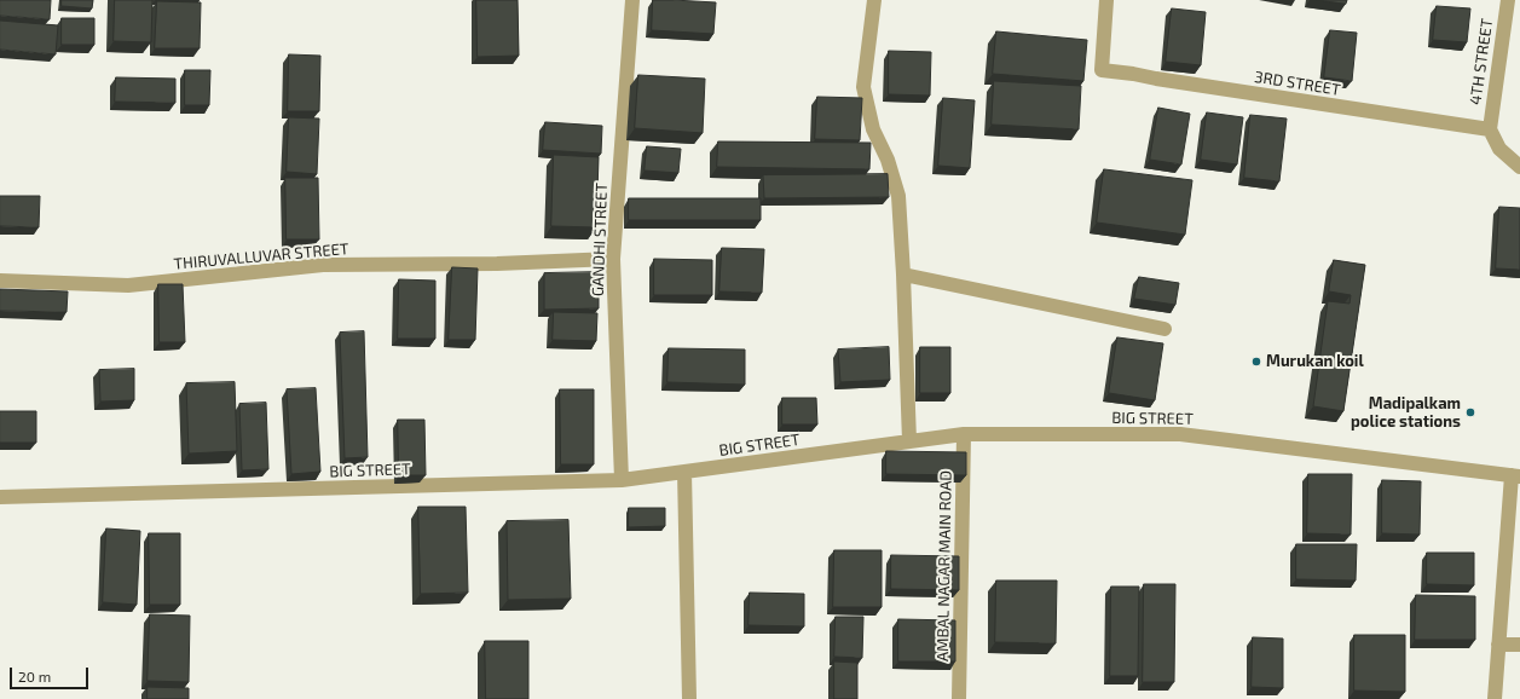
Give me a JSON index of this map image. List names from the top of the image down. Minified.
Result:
{"streets":{"street":["4TH STREET","3RD STREET","GANDHI STREET","THIRUVALLUVAR STREET","BIG STREET","AMBAL NAGAR MAIN ROAD"]},"crossings":[["4TH STREET","3RD STREET"],["GANDHI STREET","THIRUVALLUVAR STREET"],["GANDHI STREET","BIG STREET"],["BIG STREET","AMBAL NAGAR MAIN ROAD"]],"places":["Murukan koil","Madipalkam police stations"],"scale_bar":"20 m"}
